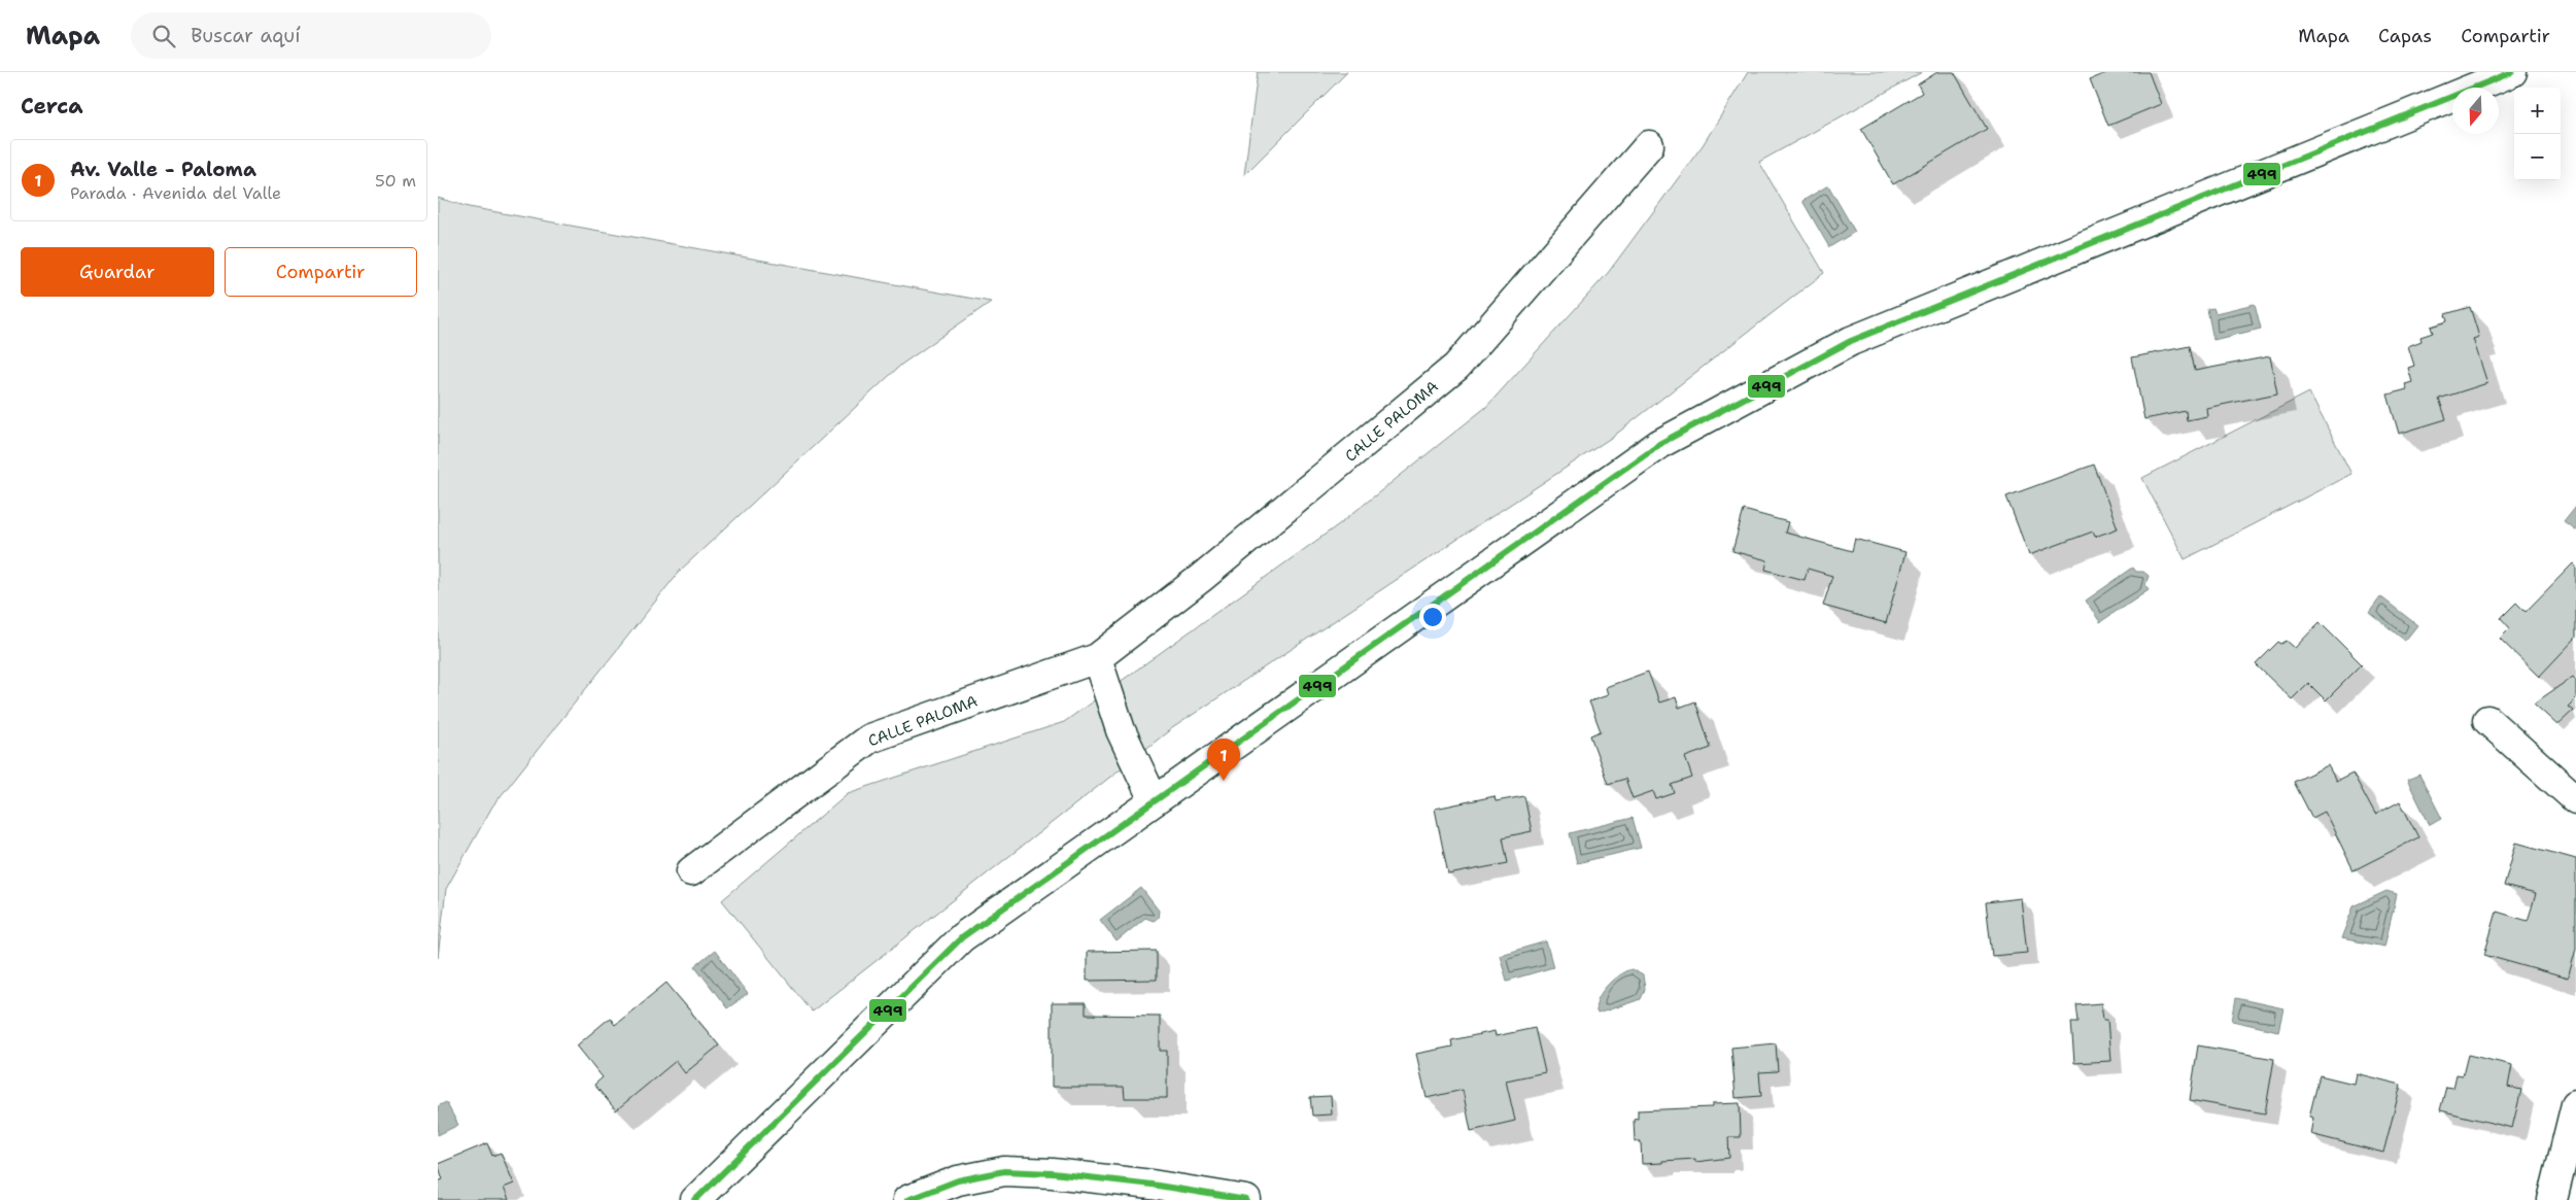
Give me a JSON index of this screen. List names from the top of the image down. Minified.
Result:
{"streets":{"street":["CALLE PALOMA"]},"lines":["transit line 499"],"north":"bottom","page":{"header":"Mapa","search":"Buscar aquí","nav":["Mapa","Capas","Compartir"],"heading":"Cerca","map_buttons":["+","−"],"list":[{"mark":"1","name":"Av. Valle - Paloma","note":"Parada · Avenida del Valle","value":"50 m"}],"buttons":["Guardar","Compartir"],"pins":"1"}}
